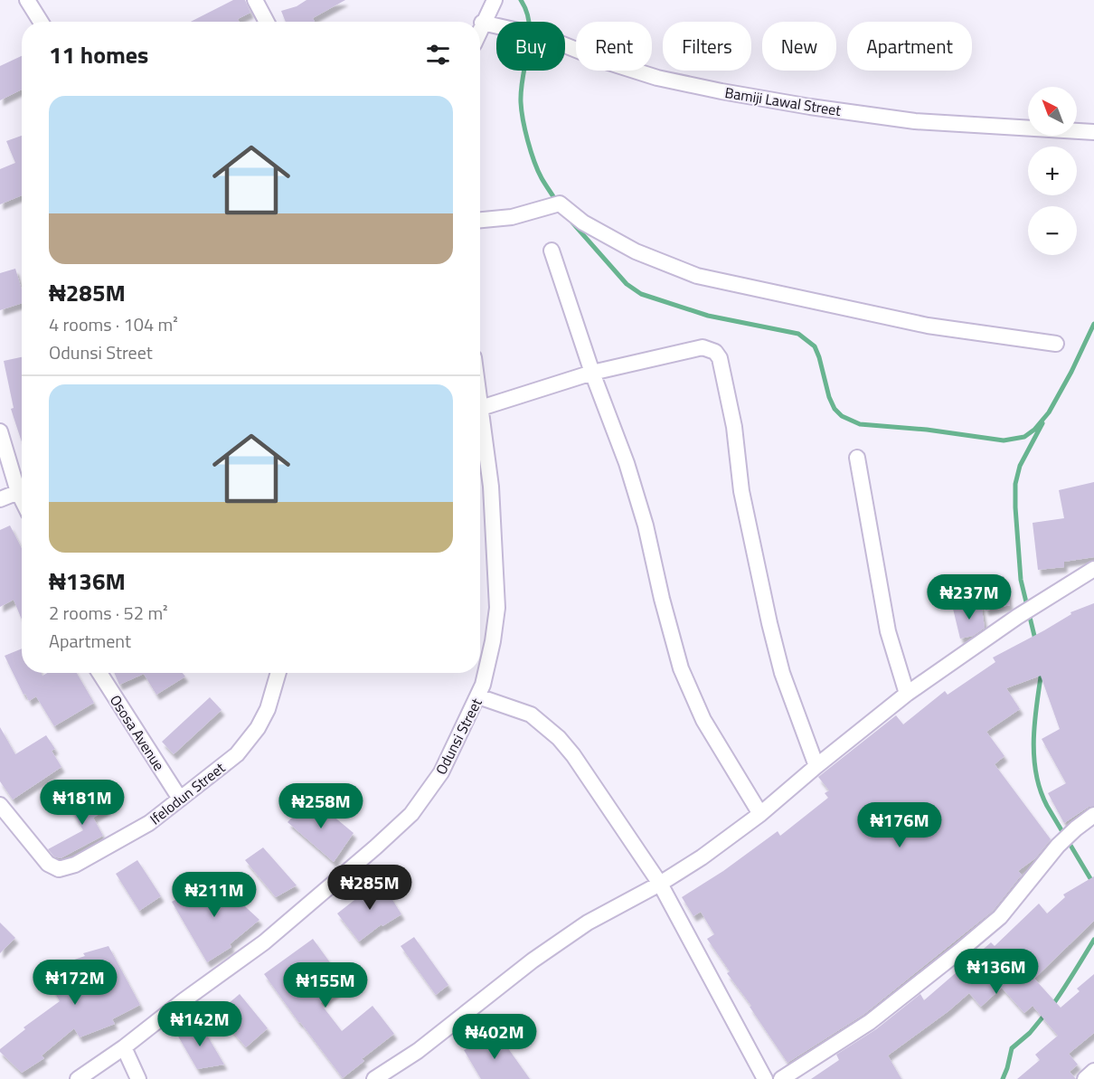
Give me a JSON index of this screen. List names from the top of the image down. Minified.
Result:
{"streets":{"street":["Bamiji Lawal Street","Ososa Avenue","Odunsi Street","Ifelodun Street"]},"crossings":[["Ososa Avenue","Ifelodun Street"]],"north":"top left","page":{"chip":["Buy","Rent","Filters","New","Apartment"],"heading":"11 homes","map_buttons":["+","−"],"list":[{"name":"₦285M","note":"4 rooms · 104 m² · Odunsi Street"},{"name":"₦136M","note":"2 rooms · 52 m² · Apartment"}],"price":["₦237M","₦181M","₦258M","₦176M","₦285M","₦211M","₦136M","₦172M","₦155M","₦142M","₦402M"]}}
